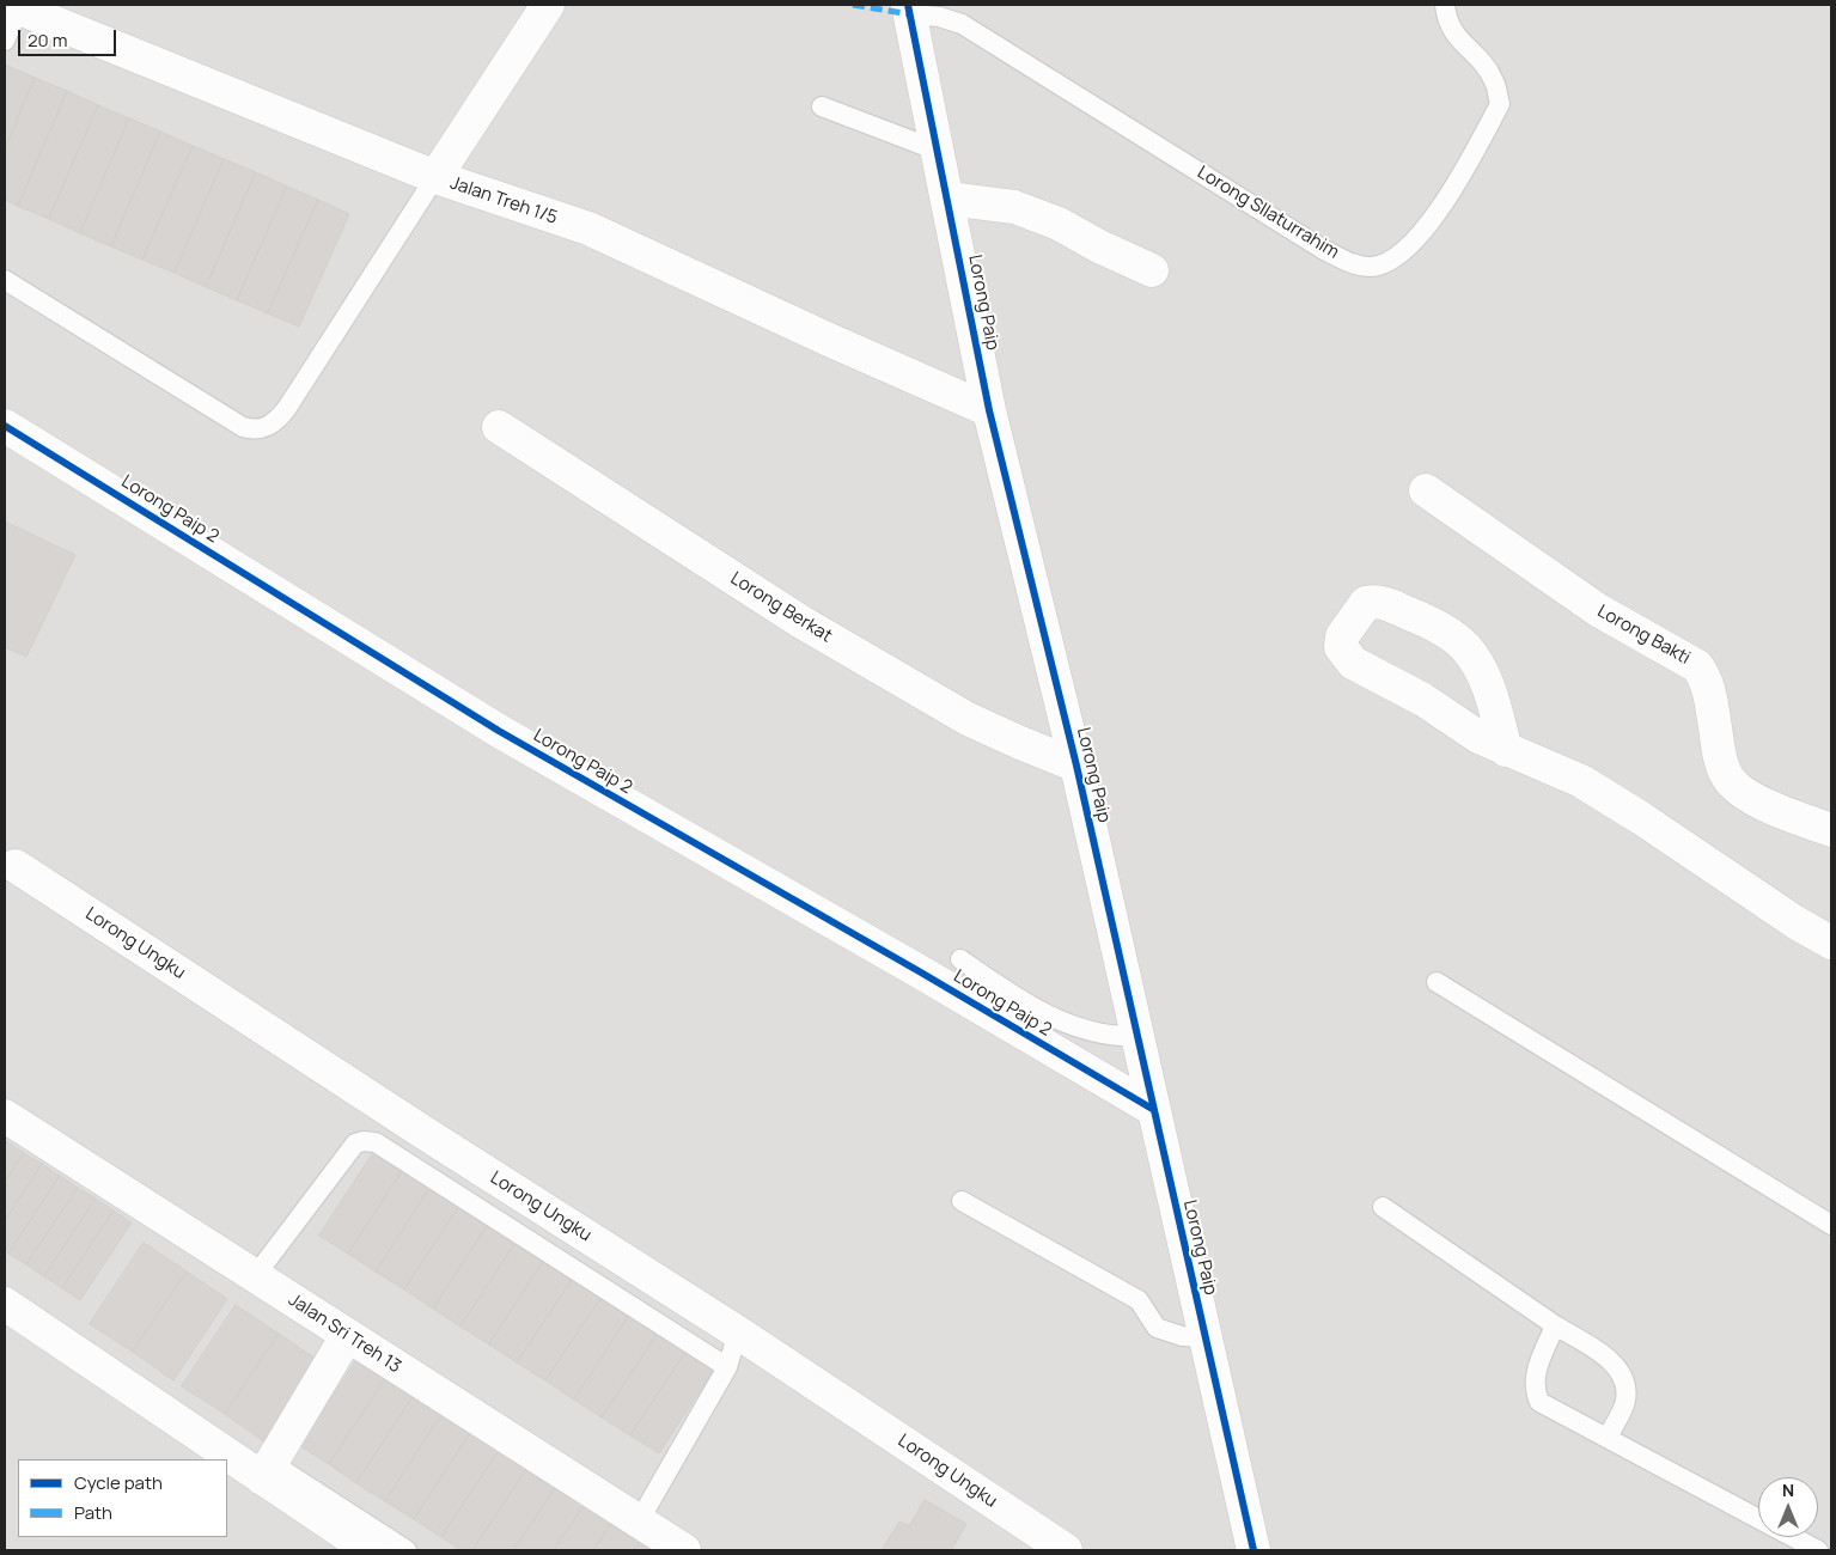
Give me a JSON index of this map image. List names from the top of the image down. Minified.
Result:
{"streets":{"street":["Jalan Treh 1/5","Lorong Paip","Lorong Paip 2","Lorong Berkat","Lorong Bakti","Lorong Ungku","Jalan Sri Treh 13"],"lane":["Lorong SIlaturrahim"]},"crossings":[["Jalan Treh 1/5","Lorong Paip"],["Lorong SIlaturrahim","Lorong Paip"],["Lorong Paip","Lorong Paip 2"],["Lorong Paip","Lorong Berkat"]],"legend":["Cycle path","Path"],"scale_bar":"20 m","north":"top"}
